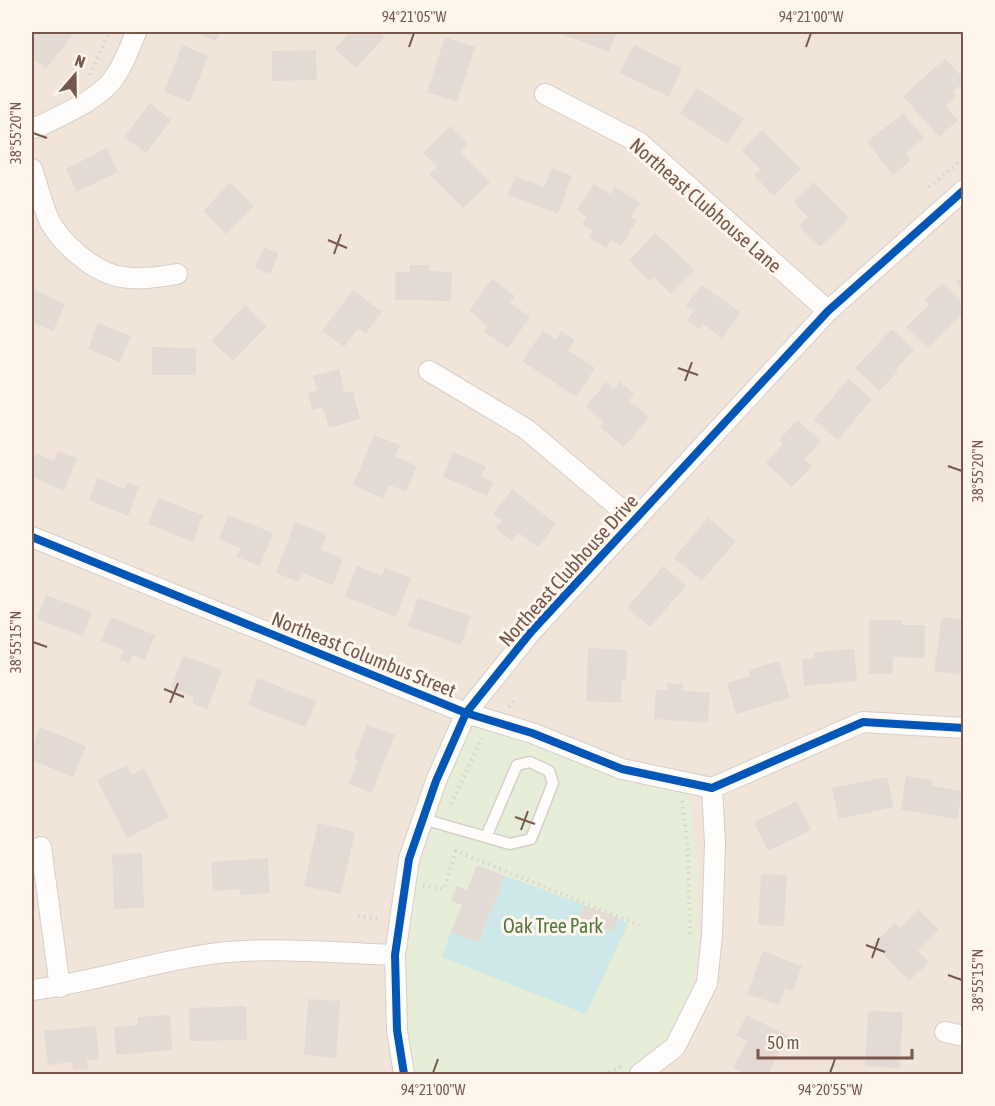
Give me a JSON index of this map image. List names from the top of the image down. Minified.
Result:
{"streets":{"street":["Northeast Clubhouse Lane","Northeast Clubhouse Drive","Northeast Columbus Street"]},"crossings":[["Northeast Clubhouse Lane","Northeast Clubhouse Drive"],["Northeast Clubhouse Drive","Northeast Columbus Street"]],"parks":["Oak Tree Park"],"scale_bar":"50 m","north":"top","coordinates":["94°21'05\"W","94°21'00\"W","38°55'20\"N","38°55'15\"N","94°20'55\"W"]}
